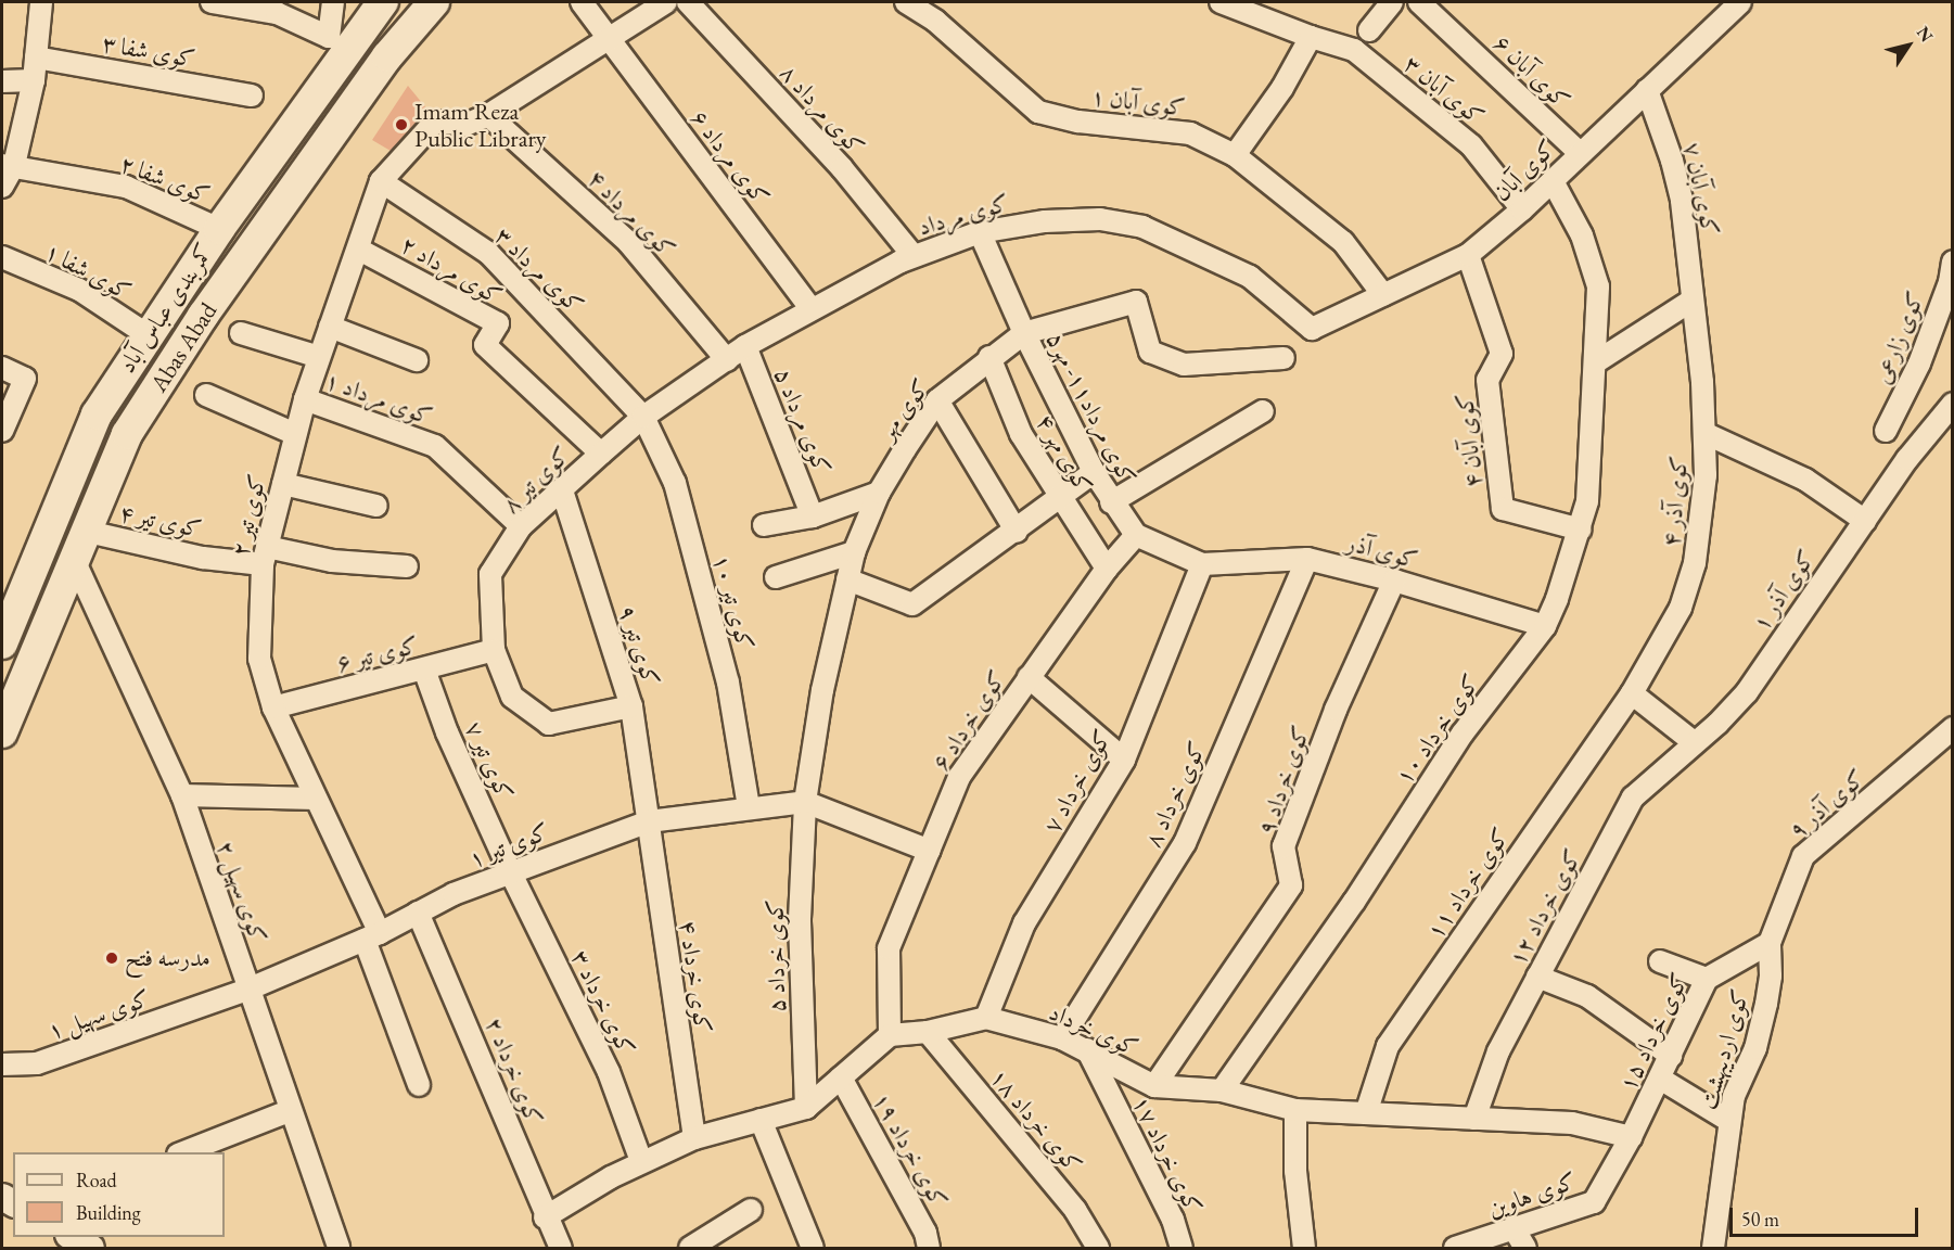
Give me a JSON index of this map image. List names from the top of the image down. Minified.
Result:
{"streets":{"main road":["کمربندی عباس آباد","Abas Abad"],"street":["کوی شفا ۳","کوی آبان ۶","کوی آبان ۳","کوی آبان ۱","کوی مرداد ۸","کوی مرداد ۶","کوی آبان","کوی شفا ۲","کوی آبان ۷","کوی مرداد ۴","کوی مرداد","کوی مرداد ۲","کوی مرداد ۳","کوی شفا ۱","کوی زارعی","کوی مرداد ۱","کوی مرداد۱۱- مهر۵","کوی مهر","کوی مرداد ۵","کوی آبان ۴","کوی مهر ۴","کوی تیر ۸","کوی آذر ۴","کوی تیر ۲","کوی تیر ۴","کوی آذر","کوی آذر ۱","کوی تیر ۱۰","کوی تیر ۹","کوی تیر ۶","کوی خرداد ۶","کوی خرداد ۱۰","کوی تیر ۷","کوی خرداد ۹","کوی خرداد ۷","کوی خرداد ۸","کوی آذر ۹","کوی تیر ۱","کوی خرداد ۱۱","کوی سهیل ۲","کوی خرداد ۱۲","کوی خرداد ۵","کوی خرداد ۴","کوی خرداد ۳","کوی سهیل ۱","کوی خرداد","کوی خرداد ۱۵","کوی اردیبهشت","کوی خرداد ۲","کوی خرداد ۱۸","کوی خرداد ۱۹","کوی خرداد ۱۷","کوی هاوین"]},"crossings":[["کوی آبان ۶","کوی آبان"],["کوی آبان ۳","کوی آبان"],["کوی آبان ۱","کوی آبان"],["کوی مرداد ۸","کوی مرداد"],["کوی مرداد ۶","کوی مرداد"],["کوی آبان","کوی آبان ۷"],["کوی آبان","کوی مرداد"],["کوی آبان","کوی آبان ۴"],["کوی آبان","کوی خرداد ۱۰"],["کوی شفا ۲","کمربندی عباس آباد"],["کوی آبان ۷","کوی آذر ۴"],["کوی مرداد ۴","کوی مرداد"],["کوی مرداد ۴","کوی تیر ۲"],["کوی مرداد","کوی مرداد ۳"],["کوی مرداد","کوی مرداد۱۱- مهر۵"],["کوی مرداد","کوی مرداد ۵"],["کوی مرداد","کوی تیر ۸"],["کوی مرداد","کوی تیر ۱۰"],["کوی مرداد ۲","کوی تیر ۸"],["کوی مرداد ۲","کوی تیر ۲"],["کوی مرداد ۳","کوی تیر ۸"],["کوی مرداد ۳","کوی تیر ۲"],["کوی مرداد ۳","کوی تیر ۱۰"],["کوی شفا ۱","کمربندی عباس آباد"],["Abas Abad","کوی تیر ۴"],["Abas Abad","کوی سهیل ۲"],["کوی مرداد ۱","کوی تیر ۸"],["کوی مرداد ۱","کوی تیر ۲"],["کوی مرداد۱۱- مهر۵","کوی مهر"],["کوی مرداد۱۱- مهر۵","کوی آذر"],["کوی مرداد۱۱- مهر۵","کوی خرداد ۶"],["کوی مرداد۱۱- مهر۵","کوی خرداد ۷"],["کوی مهر","کوی مهر ۴"],["کوی مهر","کوی تیر ۱"],["کوی مهر","کوی خرداد ۵"],["کوی آبان ۴","کوی خرداد ۱۰"],["کوی مهر ۴","کوی خرداد ۶"],["کوی تیر ۸","کوی تیر ۱۰"],["کوی تیر ۸","کوی تیر ۹"],["کوی تیر ۸","کوی تیر ۶"],["کوی آذر ۴","کوی خرداد ۱۱"],["کوی تیر ۲","کوی تیر ۴"],["کوی تیر ۲","کوی تیر ۶"],["کوی تیر ۲","کوی تیر ۱"],["کوی آذر","کوی خرداد ۱۰"],["کوی آذر","کوی خرداد ۹"],["کوی آذر","کوی خرداد ۷"],["کوی آذر","کوی خرداد ۸"],["کوی آذر ۱","کوی خرداد ۱۲"],["کوی تیر ۱۰","کوی تیر ۱"],["کوی تیر ۹","کوی تیر ۱"],["کوی تیر ۹","کوی خرداد ۴"],["کوی تیر ۶","کوی تیر ۷"],["کوی خرداد ۶","کوی خرداد"],["کوی خرداد ۱۰","کوی خرداد"],["کوی تیر ۷","کوی تیر ۱"],["کوی تیر ۷","کوی خرداد ۳"],["کوی خرداد ۹","کوی خرداد"],["کوی خرداد ۷","کوی خرداد"],["کوی خرداد ۸","کوی خرداد"],["کوی آذر ۹","کوی خرداد ۱۵"],["کوی آذر ۹","کوی اردیبهشت"],["کوی تیر ۱","کوی سهیل ۲"],["کوی تیر ۱","کوی خرداد ۵"],["کوی تیر ۱","کوی خرداد ۴"],["کوی تیر ۱","کوی خرداد ۳"],["کوی تیر ۱","کوی سهیل ۱"],["کوی تیر ۱","کوی خرداد ۲"],["کوی خرداد ۱۱","کوی خرداد"],["کوی سهیل ۲","کوی سهیل ۱"],["کوی خرداد ۱۲","کوی خرداد"],["کوی خرداد","کوی خرداد ۱۵"],["کوی خرداد","کوی خرداد ۱۸"],["کوی خرداد","کوی خرداد ۱۷"],["کوی خرداد","کوی هاوین"],["کوی خرداد ۱۵","کوی اردیبهشت"],["کوی خرداد ۱۵","کوی هاوین"]],"places":["Imam Reza Public Library","مدرسه فتح"],"legend":["Road","Building"],"scale_bar":"50 m","north":"top right"}
